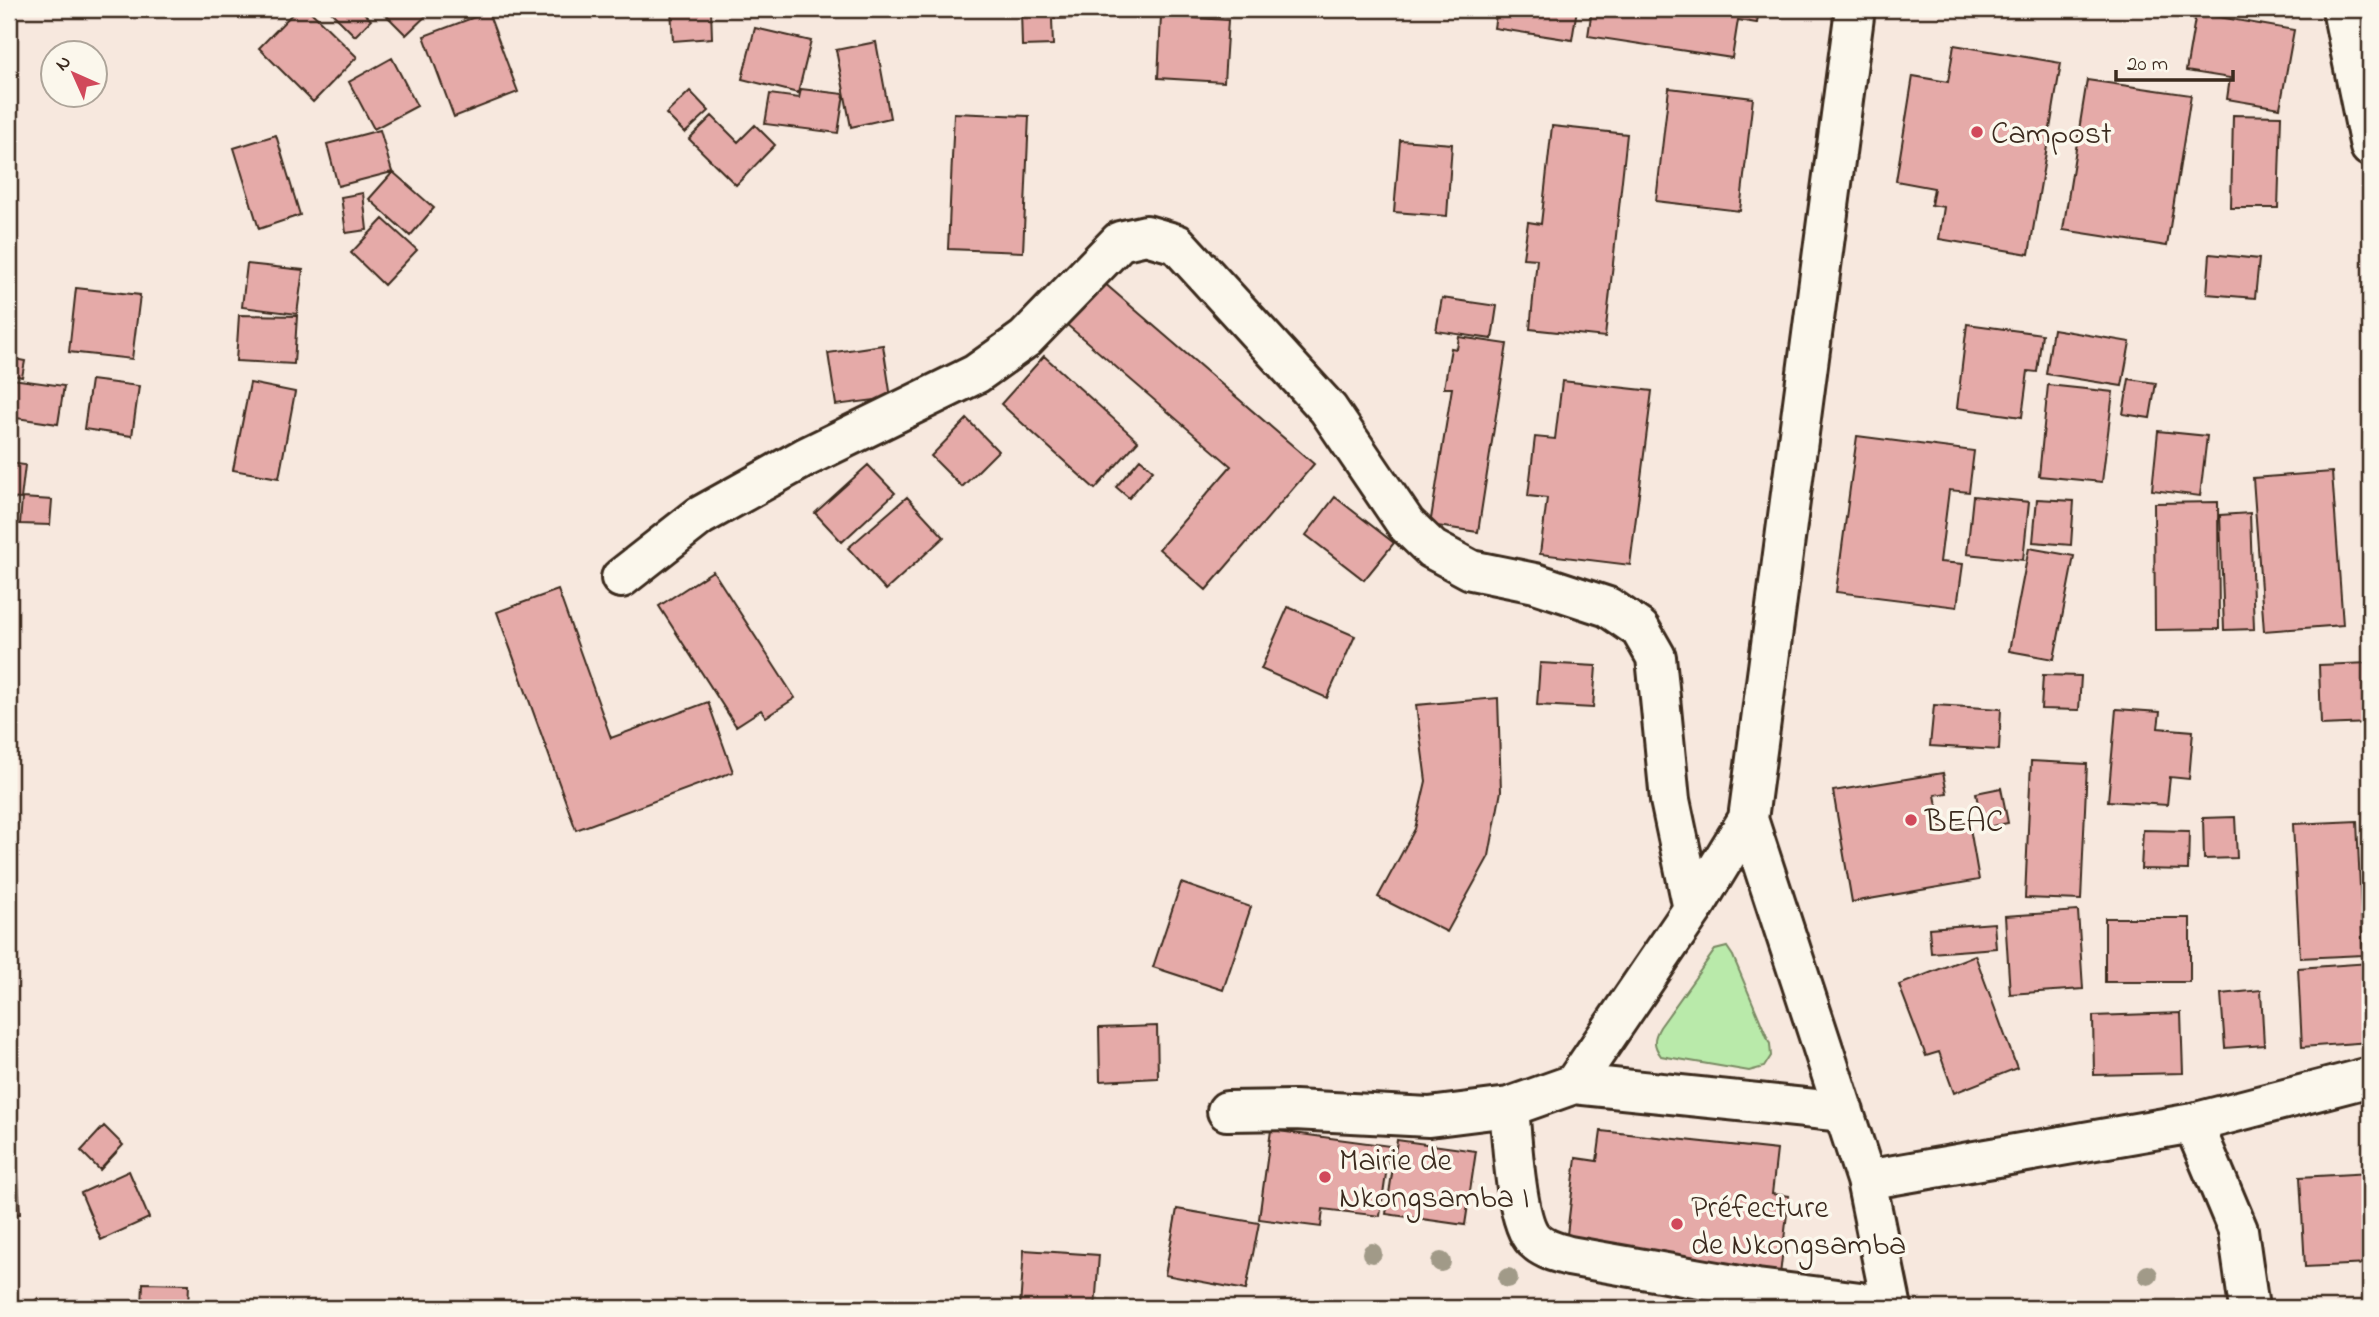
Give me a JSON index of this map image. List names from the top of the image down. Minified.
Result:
{"places":["Campost","BEAC","Mairie de Nkongsamba I","Préfecture de Nkongsamba"],"scale_bar":"20 m","north":"top left"}
